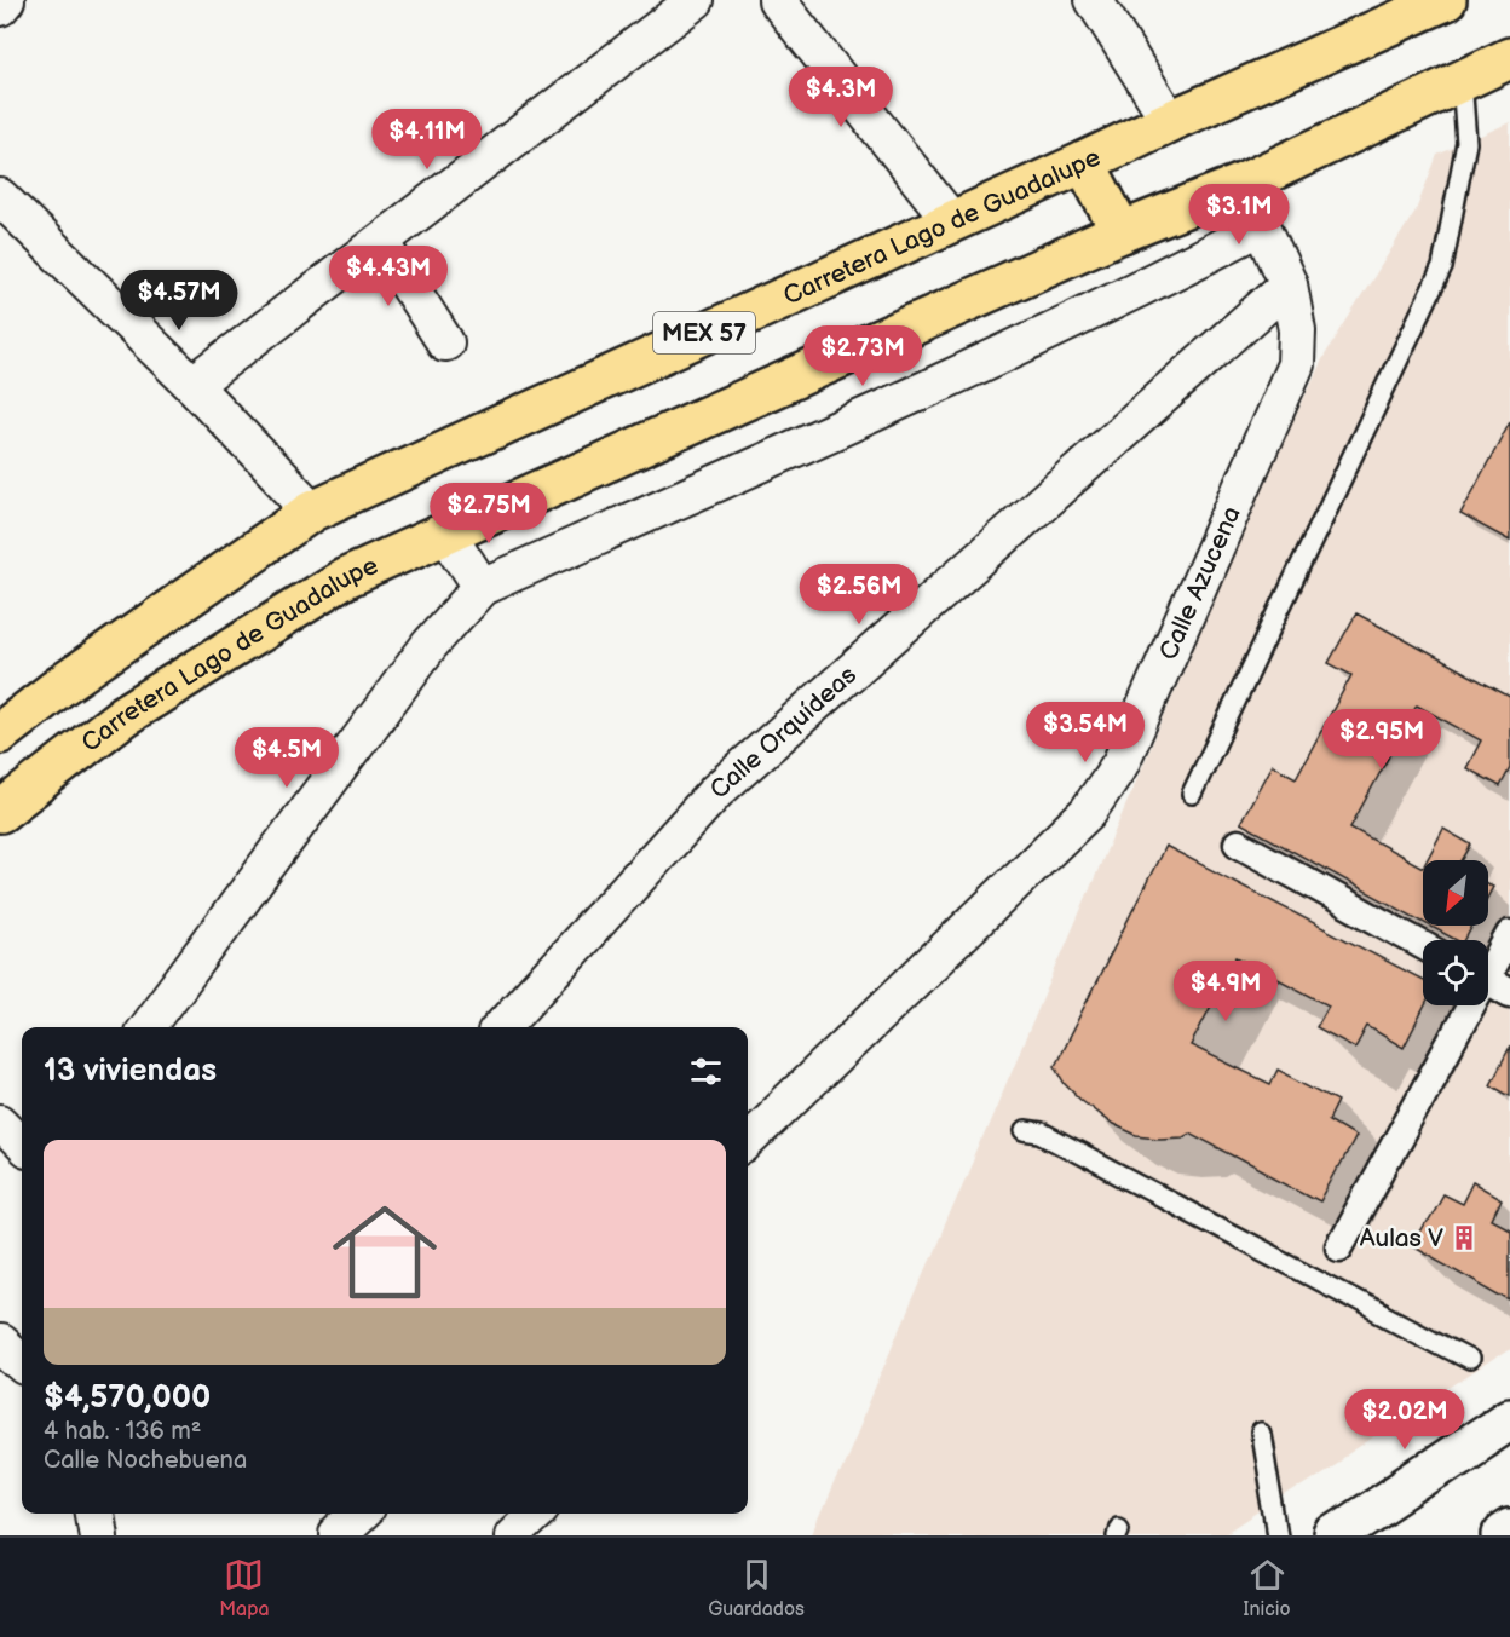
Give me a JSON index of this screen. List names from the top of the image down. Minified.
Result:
{"streets":{"main road":["Carretera Lago de Guadalupe","MEX 57"],"street":["Calle Azucena","Calle Orquídeas"]},"crossings":[["Carretera Lago de Guadalupe","Calle Azucena"],["Calle Azucena","Calle Orquídeas"]],"places":{"building":["Aulas V"]},"north":"bottom left","page":{"price":["$4.3M","$4.11M","$3.1M","$4.43M","$4.57M","$2.73M","$2.75M","$2.56M","$3.54M","$2.95M","$4.5M","$4.9M","$2.02M"],"heading":"13 viviendas","list":[{"name":"$4,570,000","note":"4 hab. · 136 m² · Calle Nochebuena"}],"tabs":["Mapa","Guardados","Inicio"]}}
